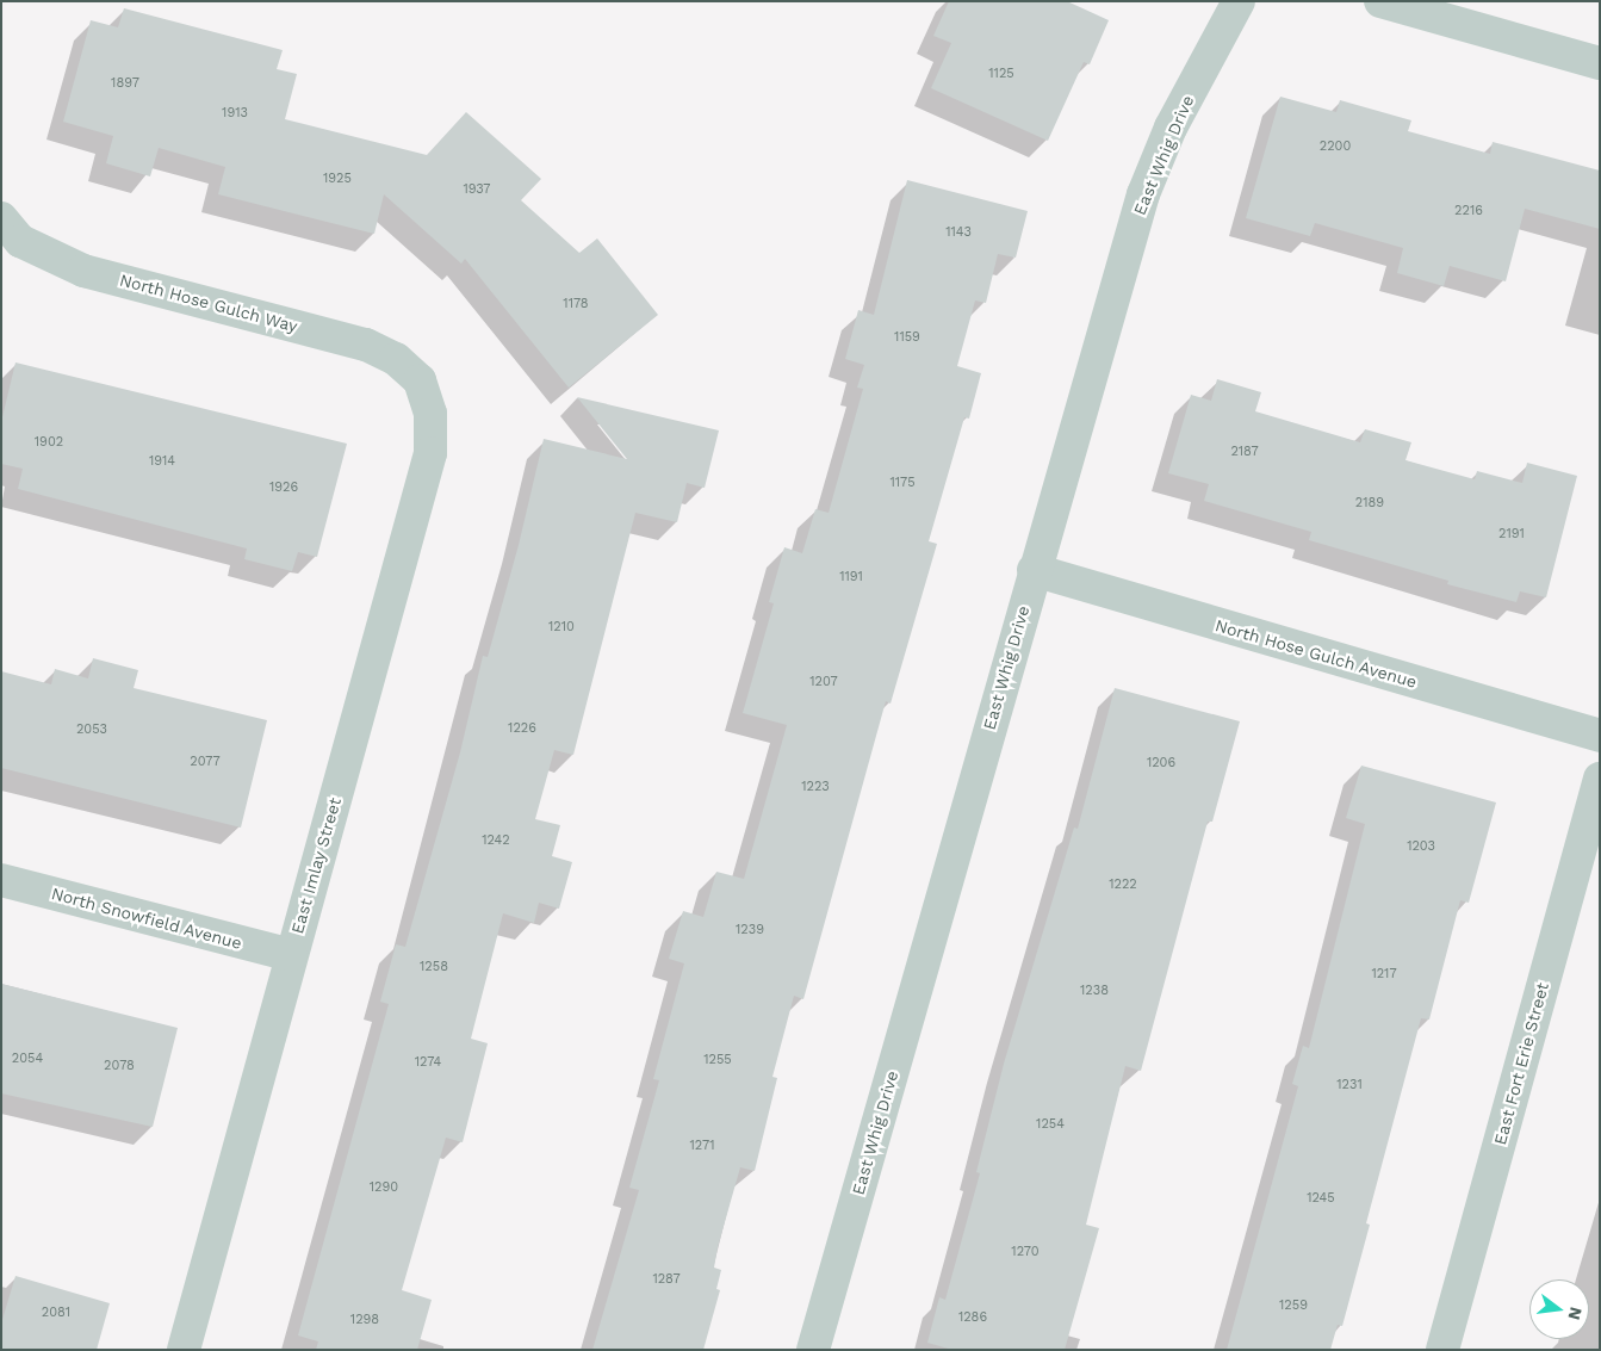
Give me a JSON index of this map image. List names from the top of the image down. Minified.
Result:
{"streets":{"street":["East Whig Drive","North Hose Gulch Way","North Hose Gulch Avenue","East Imlay Street","North Snowfield Avenue","East Fort Erie Street"]},"crossings":[["East Whig Drive","North Hose Gulch Avenue"],["North Hose Gulch Way","East Imlay Street"],["East Imlay Street","North Snowfield Avenue"]],"house_numbers":["1125","1897","1913","2200","1925","1937","2216","1143","1178","1159","1902","2187","1914","1175","1926","2189","2191","1191","1210","1207","1226","2053","2077","1206","1223","1242","1203","1222","1239","1258","1217","1238","2054","1255","1274","2078","1231","1254","1271","1290","1245","1270","1287","1259","2081","1286","1298"],"north":"right"}
